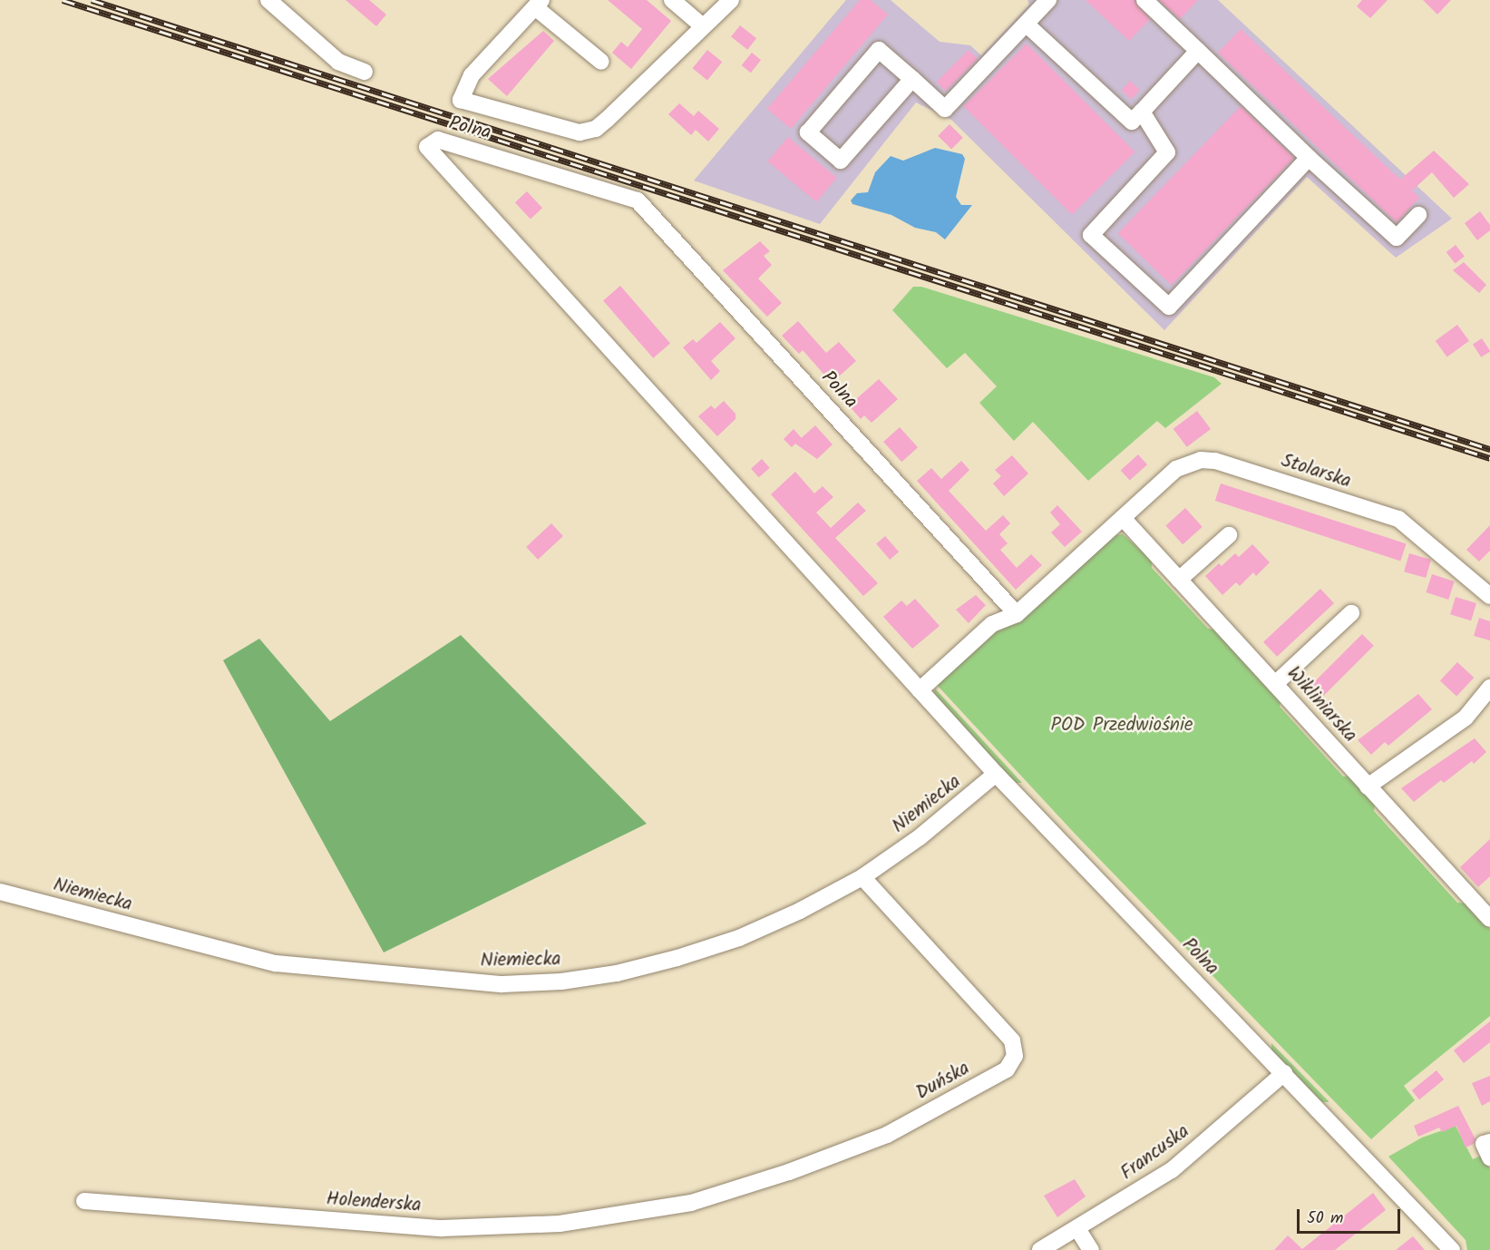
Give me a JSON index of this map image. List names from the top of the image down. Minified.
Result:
{"streets":{"street":["Polna","Stolarska","Wikliniarska","Niemiecka","Duńska","Francuska","Holenderska"]},"crossings":[["Polna","Niemiecka"],["Polna","Francuska"],["Stolarska","Wikliniarska"],["Niemiecka","Duńska"],["Duńska","Holenderska"]],"parks":["POD Przedwiośnie"],"scale_bar":"50 m"}
